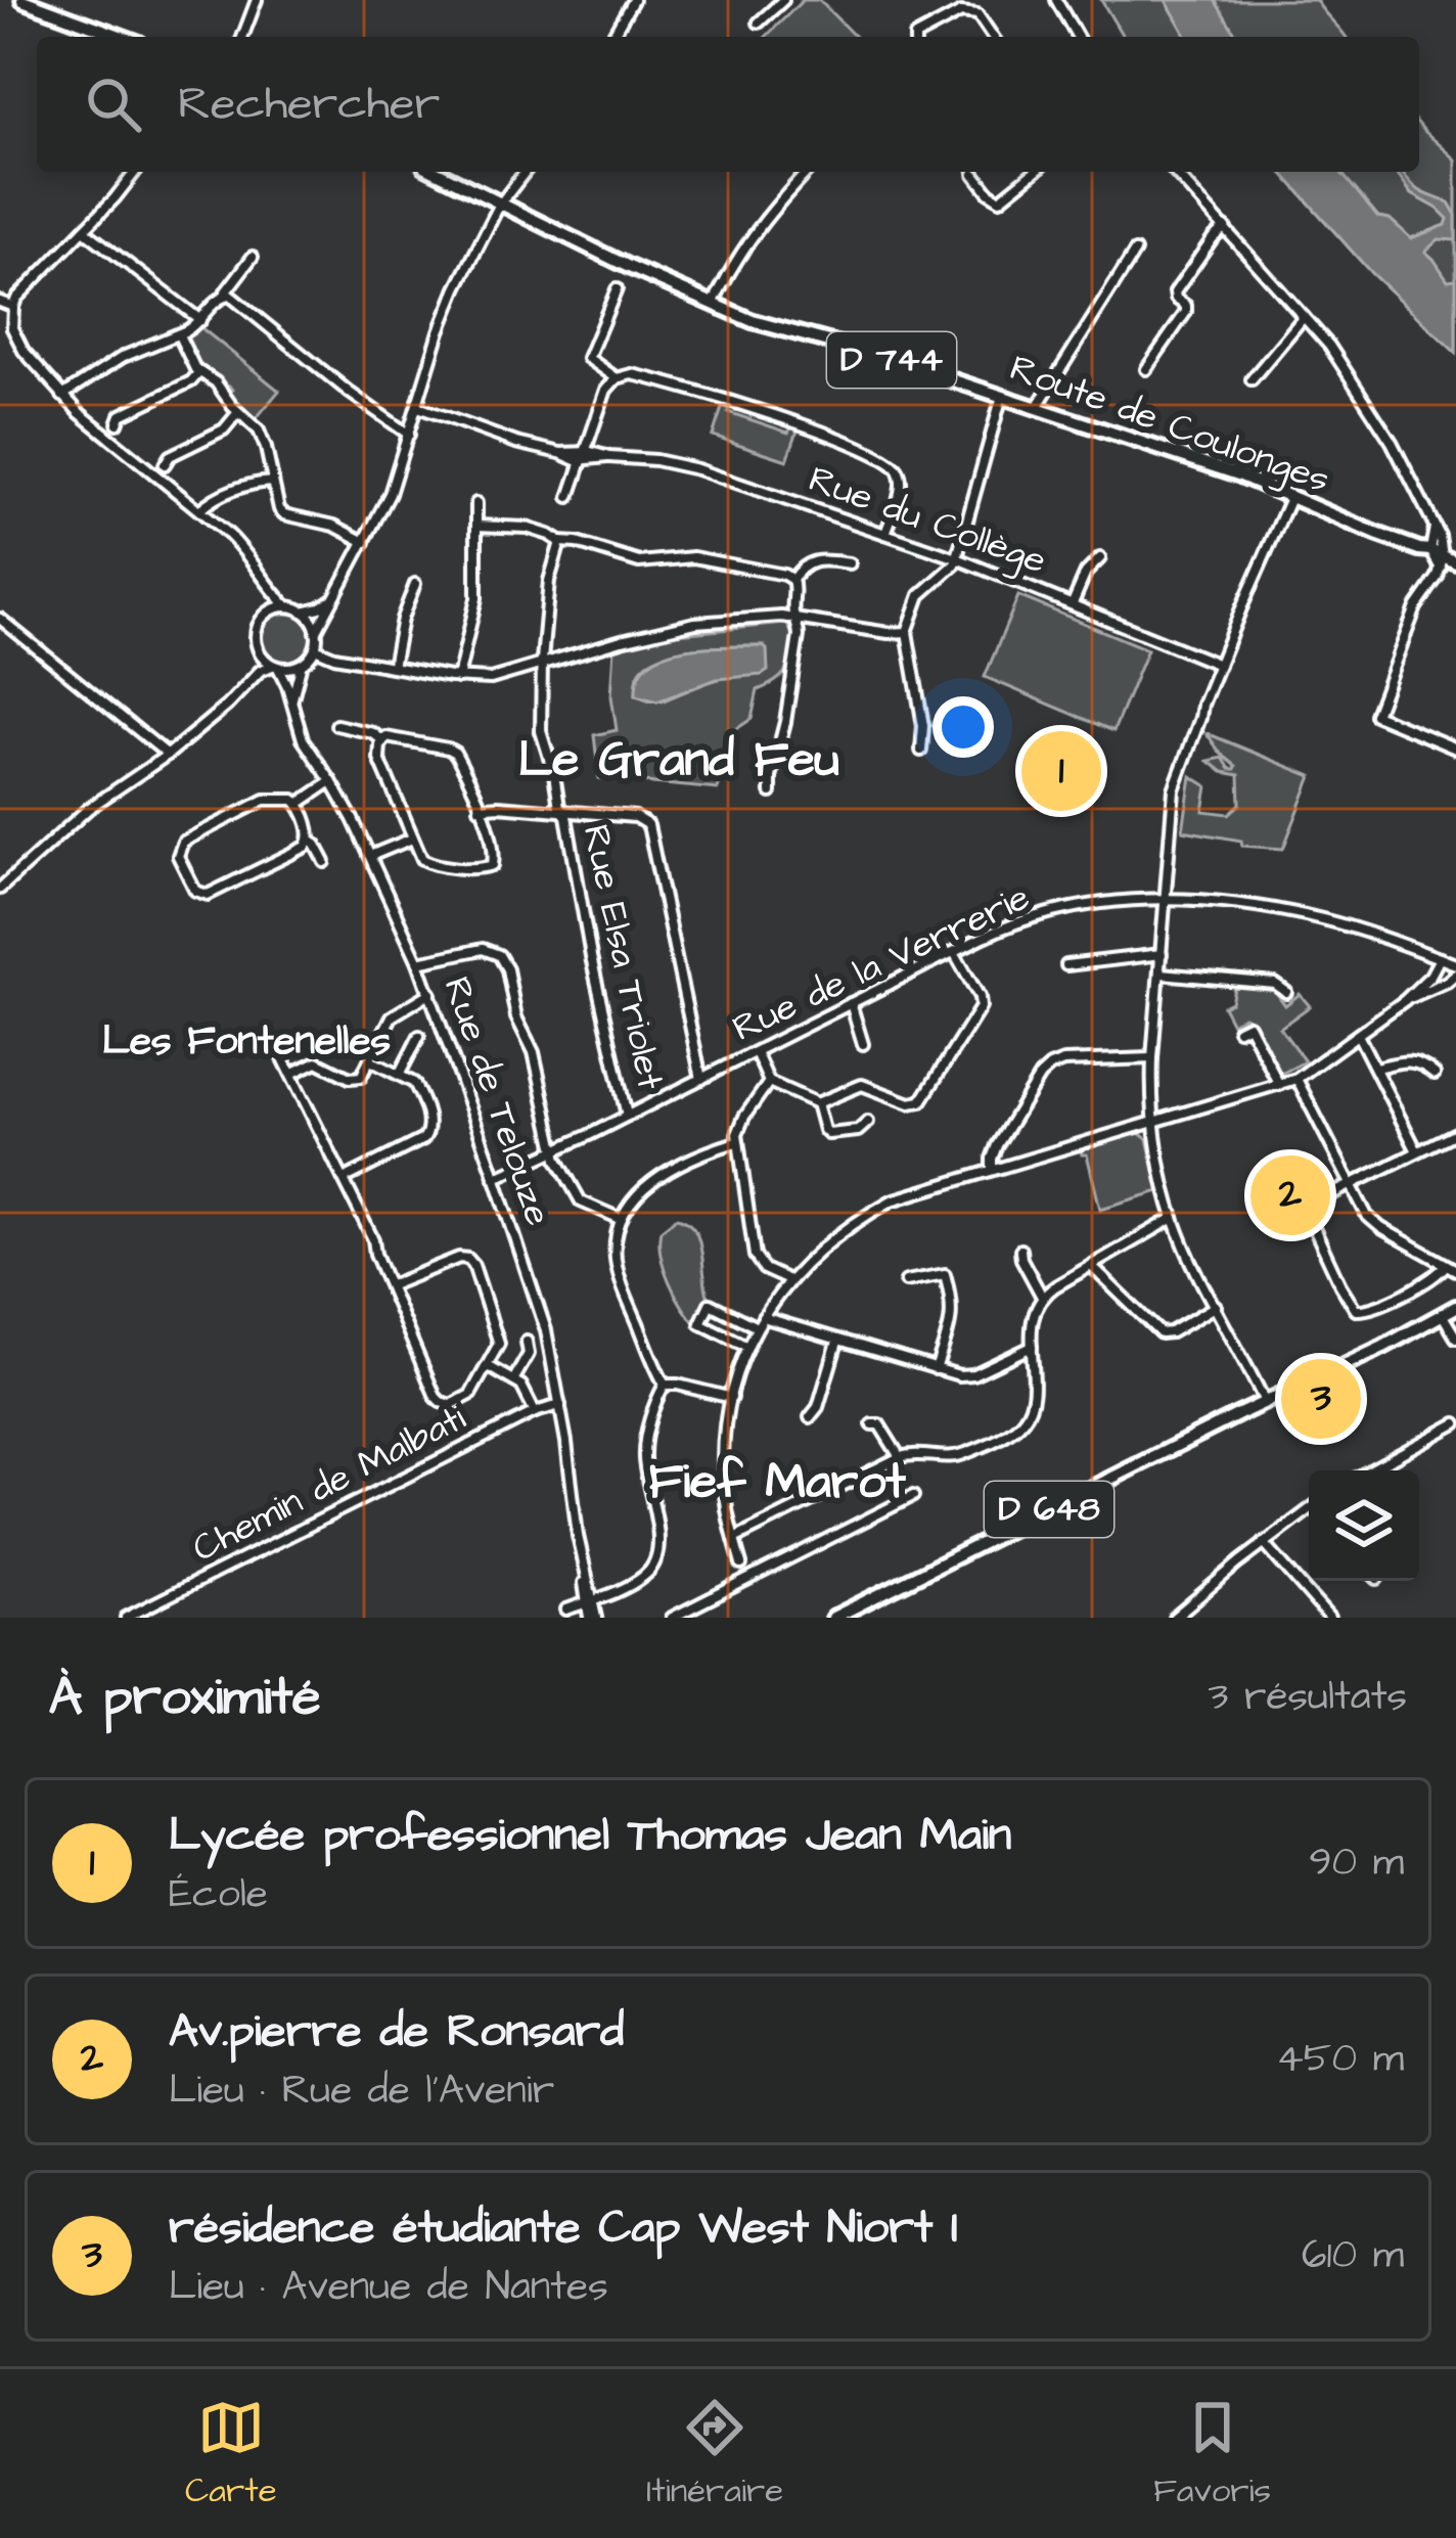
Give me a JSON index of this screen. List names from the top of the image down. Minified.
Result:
{"streets":{"main road":["D 744","Route de Coulonges","D 648"],"street":["Rue du Collège","Rue Elsa Triolet","Rue de la Verrerie","Rue de Telouze","Chemin de Malbati"]},"crossings":[["Rue Elsa Triolet","Rue de la Verrerie"],["Rue de la Verrerie","Rue de Telouze"],["Rue de Telouze","Chemin de Malbati"]],"districts":["Le Grand Feu","Les Fontenelles","Fief Marot"],"page":{"search":"Rechercher","pins":["1","2","3"],"heading":["À proximité","3 résultats"],"list":[{"mark":"1","name":"Lycée professionnel Thomas Jean Main","note":"École","value":"90 m"},{"mark":"2","name":"Av.pierre de Ronsard","note":"Lieu · Rue de l'Avenir","value":"450 m"},{"mark":"3","name":"résidence étudiante Cap West Niort I","note":"Lieu · Avenue de Nantes","value":"610 m"}],"nav":["Carte","Itinéraire","Favoris"]}}
